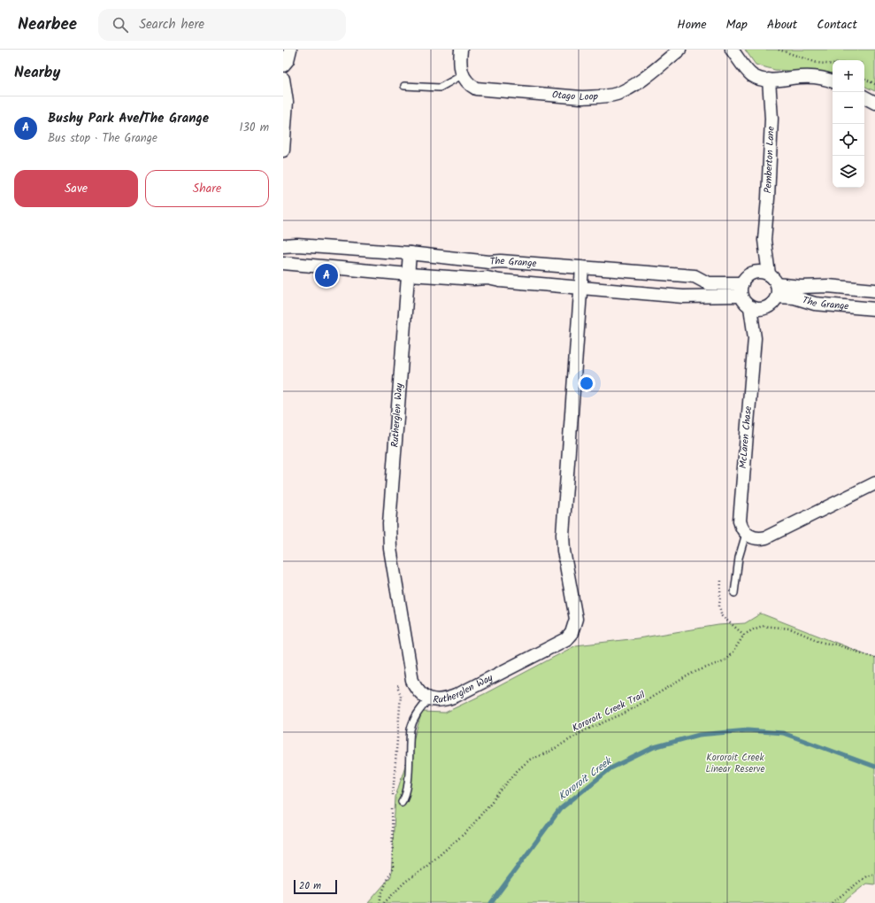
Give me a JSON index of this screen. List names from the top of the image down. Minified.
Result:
{"streets":{"street":["Otago Loop","Pemberton Lane","The Grange","Rutherglen Way","McLaren Chase"],"path":["Kororoit Creek Trail"]},"crossings":[["Pemberton Lane","The Grange"],["Pemberton Lane","McLaren Chase"],["The Grange","Rutherglen Way"],["The Grange","McLaren Chase"]],"water":["Kororoit Creek"],"parks":["Kororoit Creek Linear Reserve"],"scale_bar":"20 m","page":{"header":"Nearbee","search":"Search here","nav":["Home","Map","About","Contact"],"heading":"Nearby","map_buttons":["+","−"],"list":[{"mark":"A","name":"Bushy Park Ave/The Grange","note":"Bus stop · The Grange","value":"130 m"}],"buttons":["Save","Share"],"pins":"A","scale":"20 m"}}
